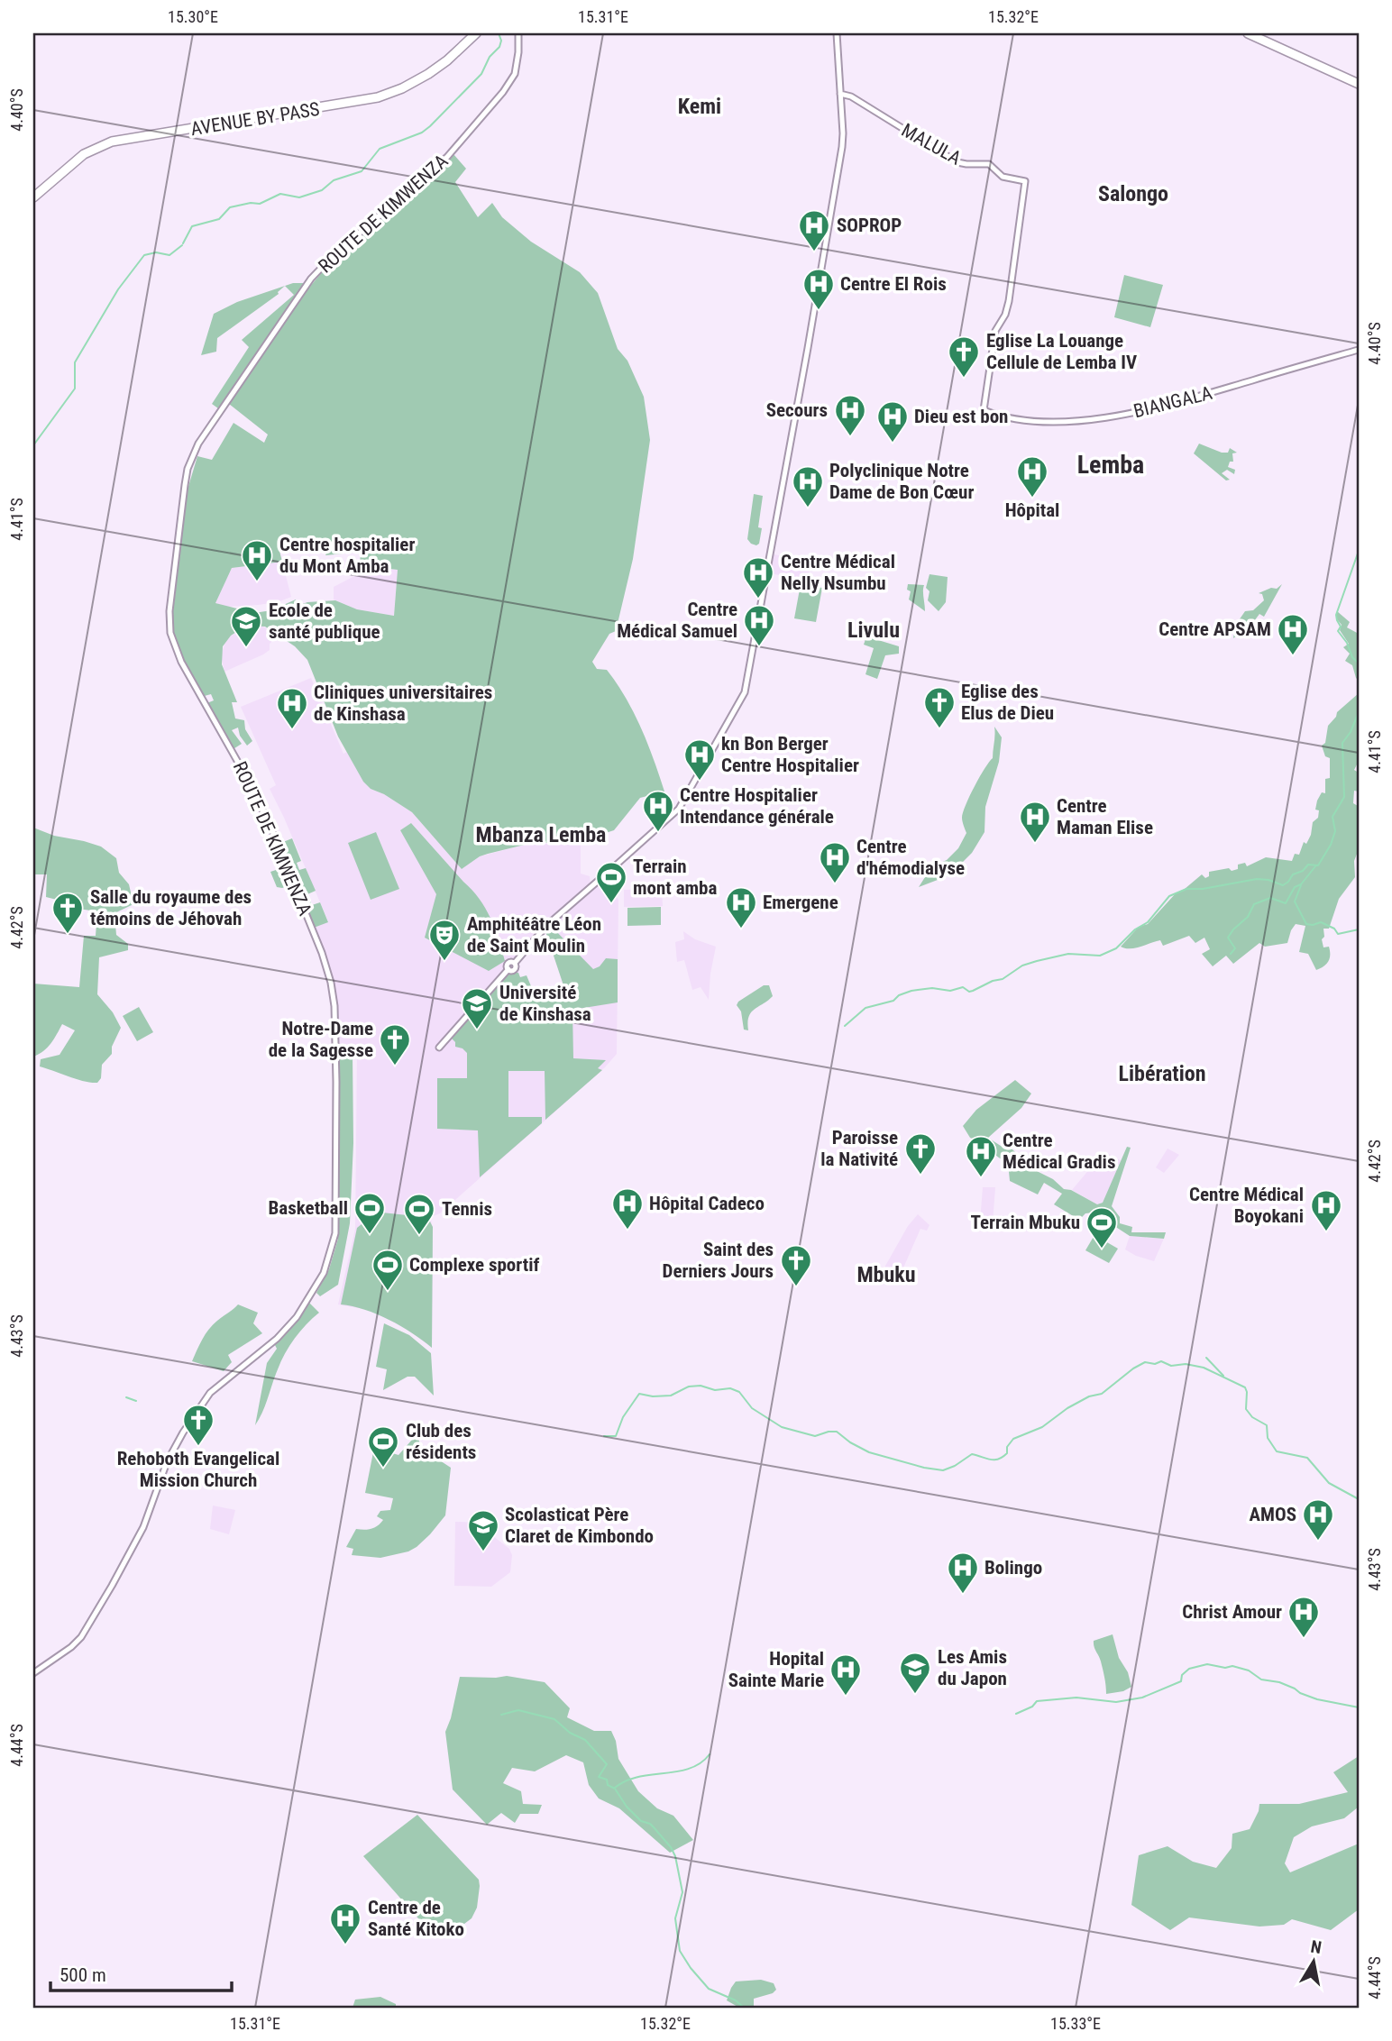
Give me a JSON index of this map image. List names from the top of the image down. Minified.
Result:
{"streets":{"highway":["AVENUE BY PASS"],"street":["MALULA","ROUTE DE KIMWENZA","BIANGALA"]},"crossings":[["MALULA","BIANGALA"]],"districts":["Kemi","Salongo","Lemba","Livulu","Mbanza Lemba","Libération","Mbuku"],"places":{"hospital":["SOPROP","Centre El Rois","Secours","Dieu est bon","Hôpital","Polyclinique Notre Dame de Bon Cœur","Centre hospitalier du Mont Amba","Centre Médical Nelly Nsumbu","Centre Médical Samuel","Centre APSAM","Cliniques universitaires de Kinshasa","kn Bon Berger Centre Hospitalier","Centre Hospitalier Intendance générale","Centre Maman Elise","Centre d'hémodialyse","Emergene","Centre Médical Gradis","Hôpital Cadeco","Centre Médical Boyokani","AMOS","Bolingo","Christ Amour","Hopital Sainte Marie","Centre de Santé Kitoko"],"church":["Eglise La Louange Cellule de Lemba IV","Eglise des Elus de Dieu","Salle du royaume des témoins de Jéhovah","Notre-Dame de la Sagesse","Paroisse la Nativité","Saint des Derniers Jours","Rehoboth Evangelical Mission Church"],"school or university":["Ecole de santé publique","Université de Kinshasa","Scolasticat Père Claret de Kimbondo","Les Amis du Japon"],"sports":["Terrain mont amba","Basketball","Tennis","Terrain Mbuku","Complexe sportif","Club des résidents"],"theatre":["Amphitéâtre Léon de Saint Moulin"]},"scale_bar":"500 m","north":"top","coordinates":["15.30°E","15.31°E","15.32°E","4.40°S","4.41°S","4.42°S","4.43°S","4.44°S","15.33°E"]}
